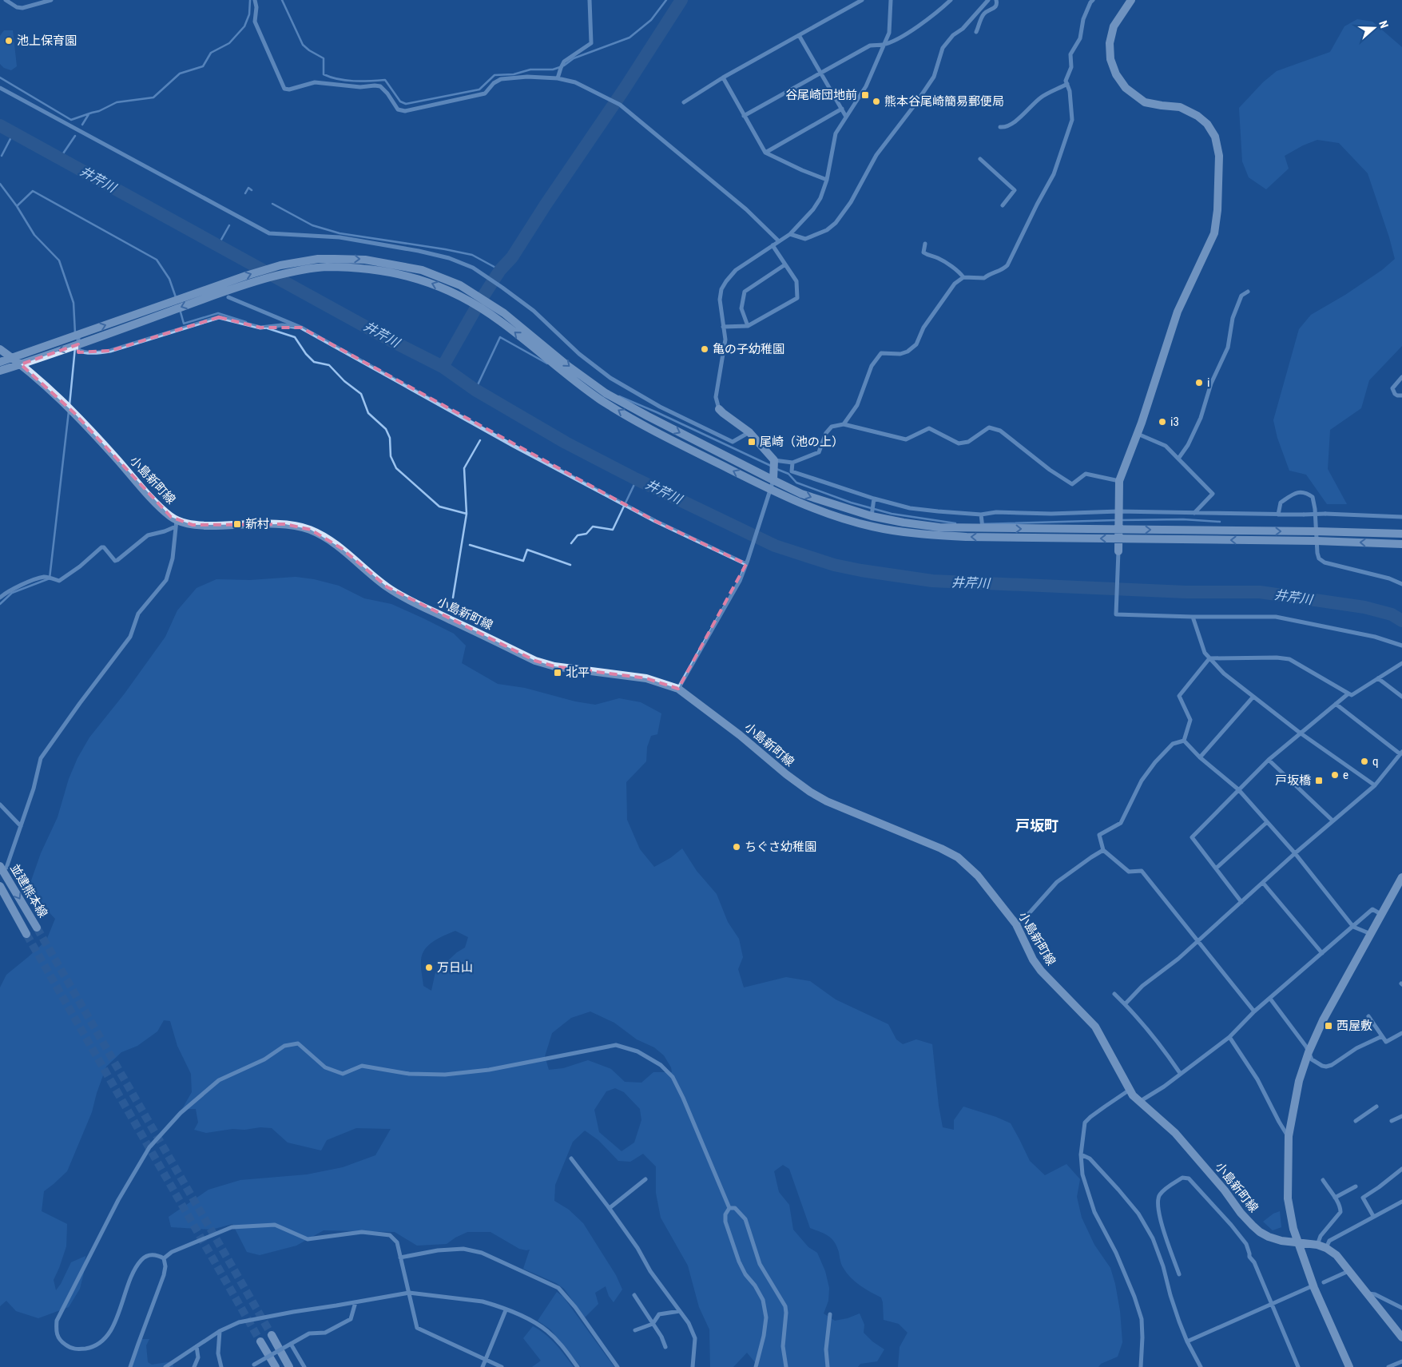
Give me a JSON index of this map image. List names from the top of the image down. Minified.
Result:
{"streets":{"street":["小島新町線","並建熊本線"]},"districts":["戸坂町"],"water":["井芹川"],"places":{"other":["池上保育園","熊本谷尾崎簡易郵便局","亀の子幼稚園","i","i3","q","e","ちぐさ幼稚園","万日山"],"transit":["谷尾崎団地前","尾崎（池の上）","新村","北平","戸坂橋","西屋敷"]},"north":"right"}
